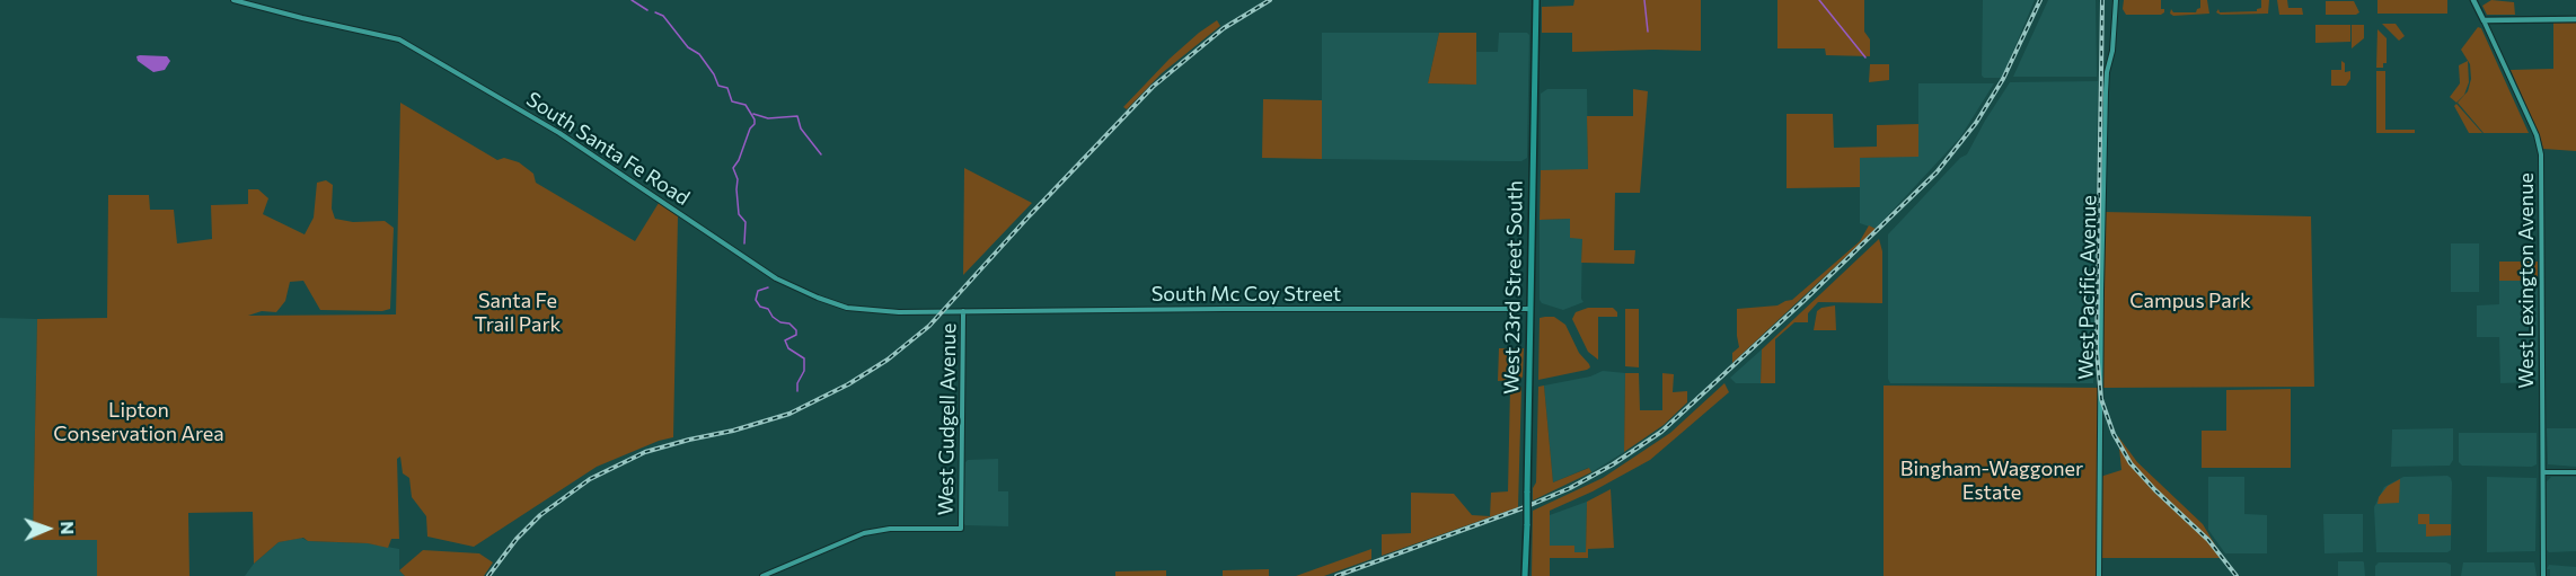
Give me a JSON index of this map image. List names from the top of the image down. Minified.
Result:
{"streets":{"main road":["West Lexington Avenue","West 23rd Street South"],"street":["South Santa Fe Road","West Pacific Avenue","South Mc Coy Street","West Gudgell Avenue"]},"crossings":[["South Santa Fe Road","South Mc Coy Street"],["South Santa Fe Road","West Gudgell Avenue"],["West 23rd Street South","South Mc Coy Street"],["South Mc Coy Street","West Gudgell Avenue"]],"parks":["Santa Fe Trail Park","Campus Park","Lipton Conservation Area","Bingham-Waggoner Estate"],"north":"right"}
